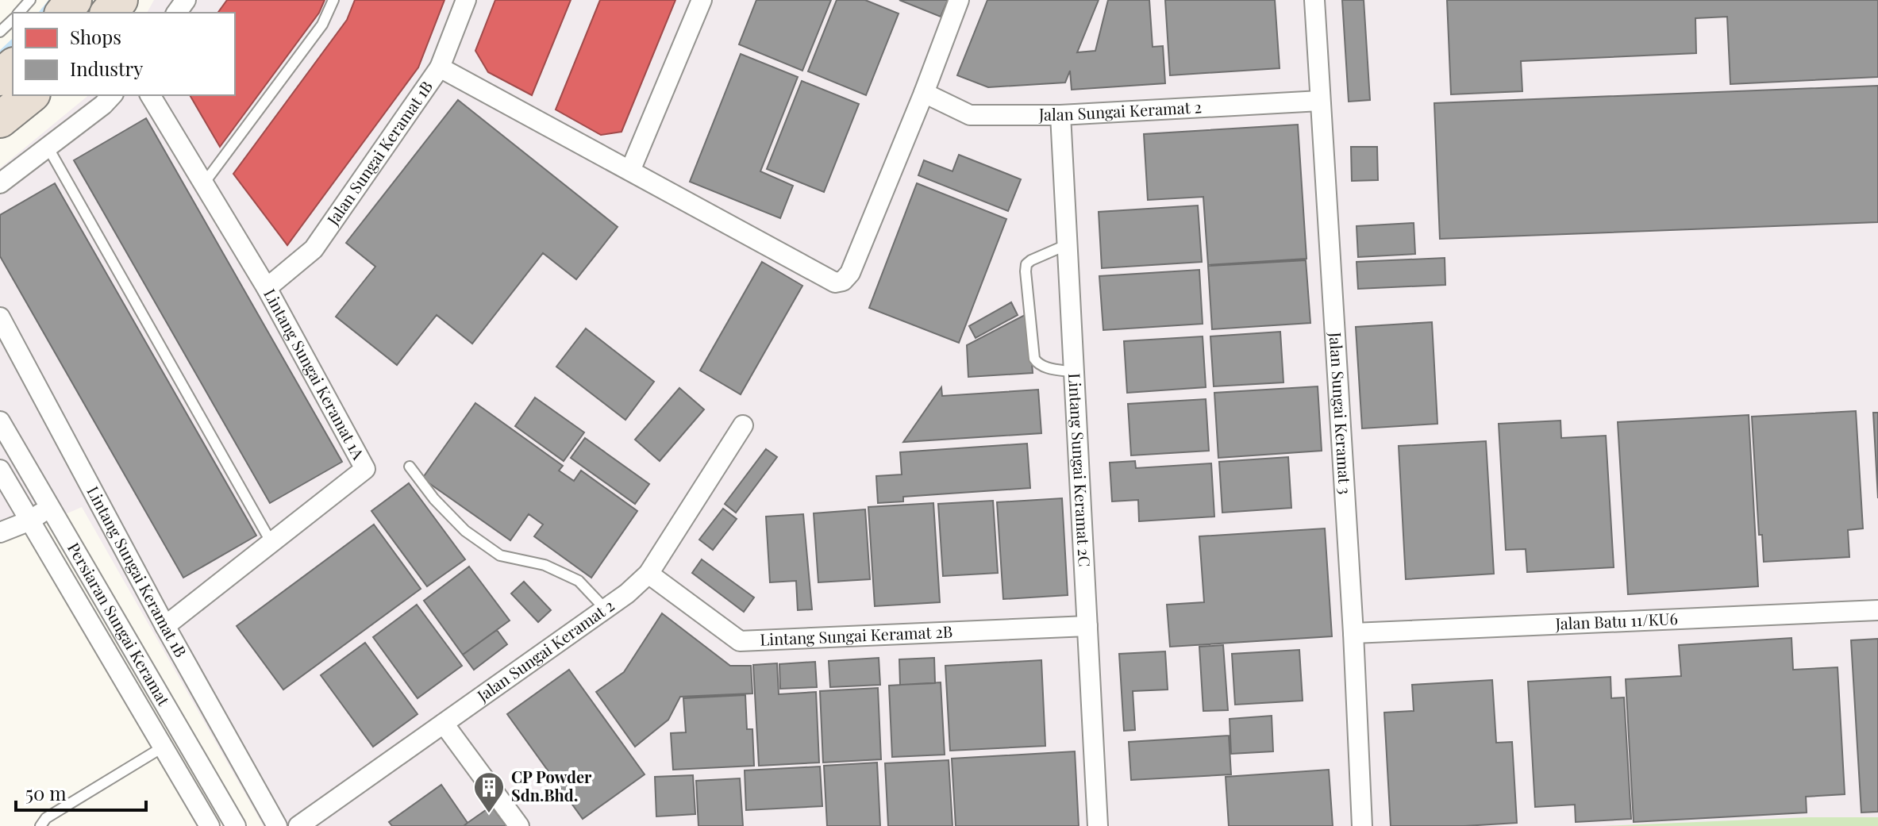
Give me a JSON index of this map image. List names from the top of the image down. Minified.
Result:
{"streets":{"street":["Jalan Sungai Keramat 2","Jalan Sungai Keramat 1B","Lintang Sungai Keramat 1A","Jalan Sungai Keramat 3","Lintang Sungai Keramat 2C","Lintang Sungai Keramat 1B","Jalan Batu 11/KU6","Persiaran Sungai Keramat","Lintang Sungai Keramat 2B"]},"crossings":[["Jalan Sungai Keramat 2","Jalan Sungai Keramat 3"],["Jalan Sungai Keramat 2","Lintang Sungai Keramat 2C"],["Jalan Sungai Keramat 2","Lintang Sungai Keramat 2B"],["Jalan Sungai Keramat 1B","Lintang Sungai Keramat 1A"],["Lintang Sungai Keramat 1A","Lintang Sungai Keramat 1B"],["Jalan Sungai Keramat 3","Jalan Batu 11/KU6"],["Lintang Sungai Keramat 2C","Lintang Sungai Keramat 2B"]],"places":{"building":["CP Powder Sdn.Bhd."]},"legend":["Shops","Industry"],"scale_bar":"50 m"}
